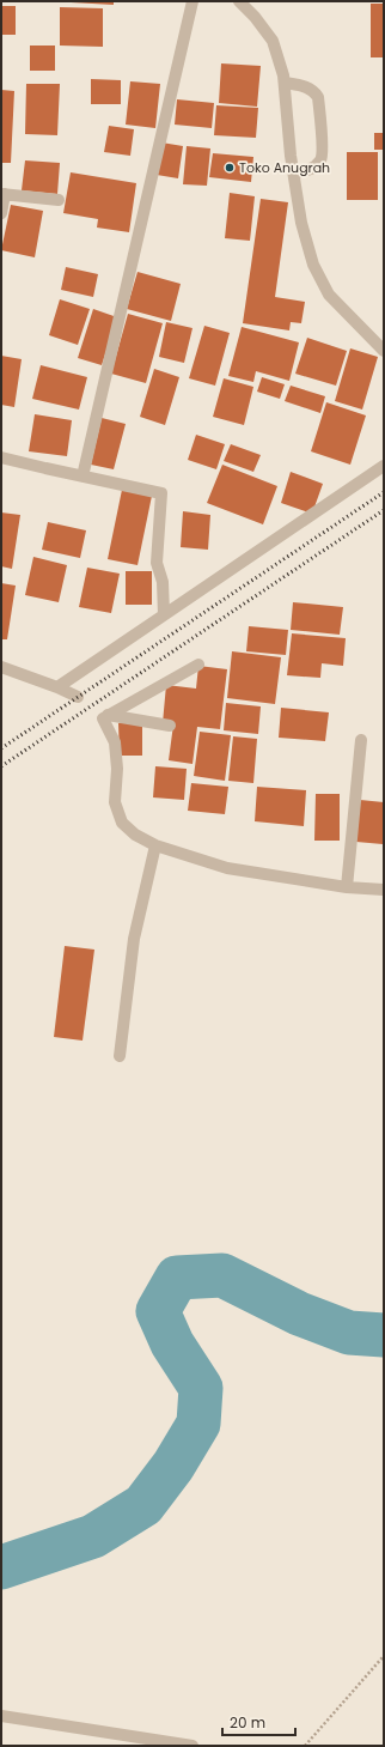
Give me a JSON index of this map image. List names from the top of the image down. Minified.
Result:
{"places":["Toko Anugrah"],"scale_bar":"20 m"}
